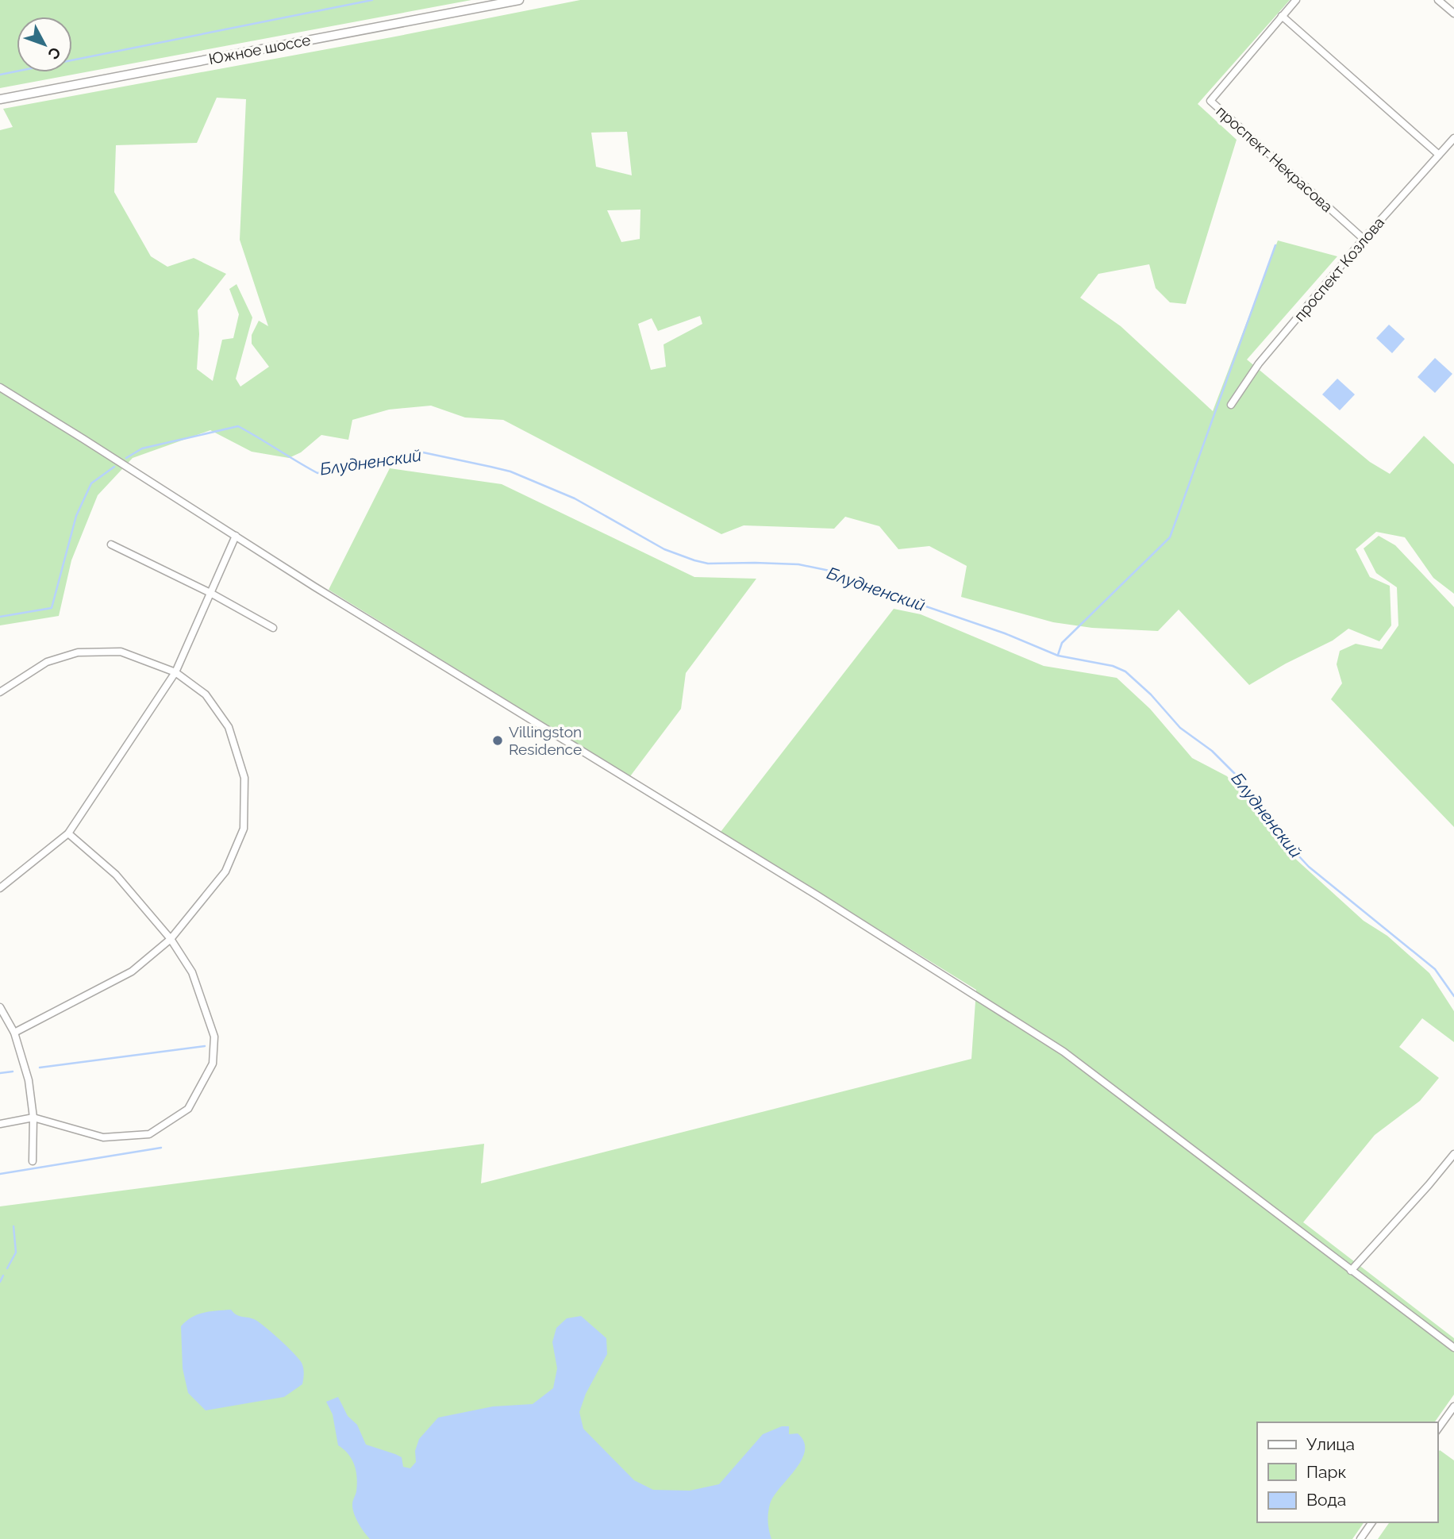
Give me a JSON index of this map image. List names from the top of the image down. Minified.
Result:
{"streets":{"street":["Южное шоссе","проспект Некрасова","проспект Козлова"]},"crossings":[["проспект Некрасова","проспект Козлова"]],"water":["Блудненский"],"places":["Villingston Residence"],"legend":["Улица","Парк","Вода"],"north":"bottom right"}
